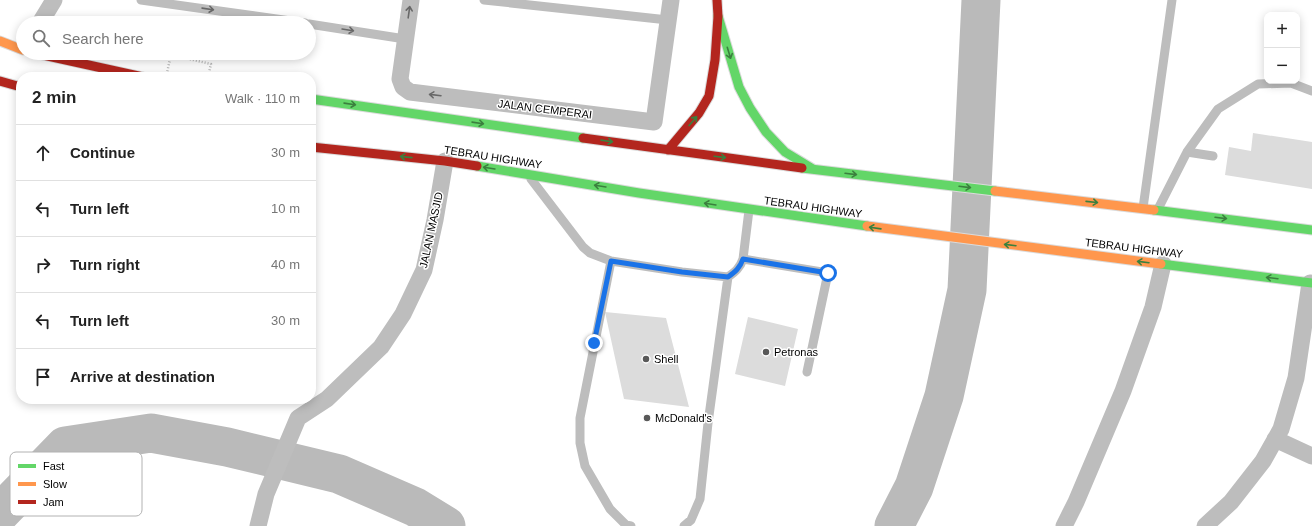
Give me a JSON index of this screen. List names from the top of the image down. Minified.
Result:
{"streets":{"main road":["TEBRAU HIGHWAY"],"street":["JALAN CEMPERAI","JALAN MASJID"]},"crossings":[["TEBRAU HIGHWAY","JALAN MASJID"]],"places":["Petronas","Shell","McDonald's"],"legend":["Fast","Slow","Jam"],"page":{"map_buttons":["+","−"],"search":"Search here","heading":["2 min","Walk · 110 m"],"list":[["Continue","30 m"],["Turn left","10 m"],["Turn right","40 m"],["Turn left","30 m"],"Arrive at destination"]}}
